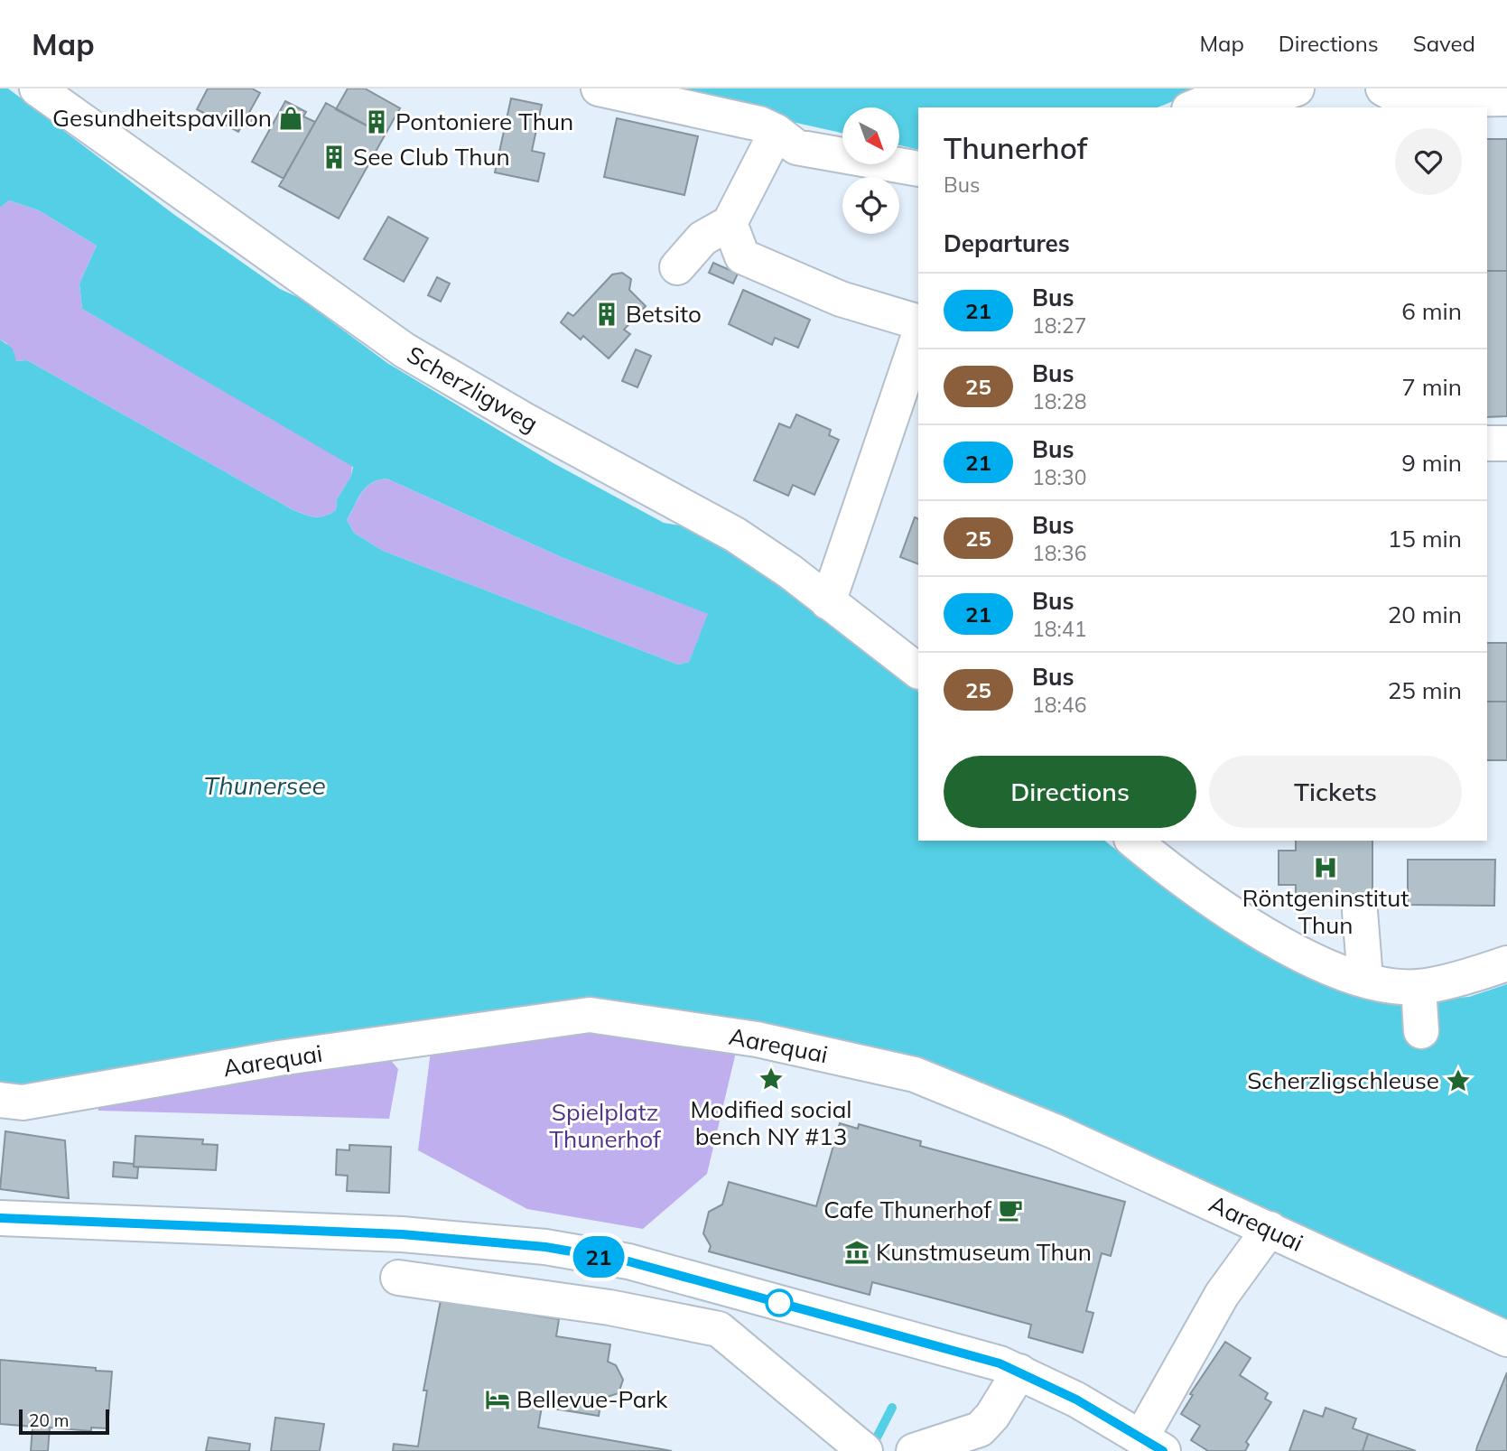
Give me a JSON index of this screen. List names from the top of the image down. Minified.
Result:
{"streets":{"street":["Scherzligweg","Aarequai"]},"water":["Thunersee"],"parks":["Spielplatz Thunerhof"],"places":{"shop":["Gesundheitspavillon"],"building":["Pontoniere Thun","See Club Thun","Betsito"],"hospital":["Röntgeninstitut Thun"],"place":["Modified social bench NY #13","Scherzligschleuse"],"cafe":["Cafe Thunerhof"],"museum":["Kunstmuseum Thun"],"hotel":["Bellevue-Park"]},"lines":["bus line 21"],"scale_bar":"20 m","north":"bottom right","page":{"header":"Map","nav":["Map","Directions","Saved"],"on_map":"21","heading":[["Thunerhof","Bus"],"Departures"],"list":[{"mark":"21","name":"Bus","note":"18:27","value":"6 min"},{"mark":"25","name":"Bus","note":"18:28","value":"7 min"},{"mark":"21","name":"Bus","note":"18:30","value":"9 min"},{"mark":"25","name":"Bus","note":"18:36","value":"15 min"},{"mark":"21","name":"Bus","note":"18:41","value":"20 min"},{"mark":"25","name":"Bus","note":"18:46","value":"25 min"}],"buttons":["Directions","Tickets"],"scale":"20 m"}}
